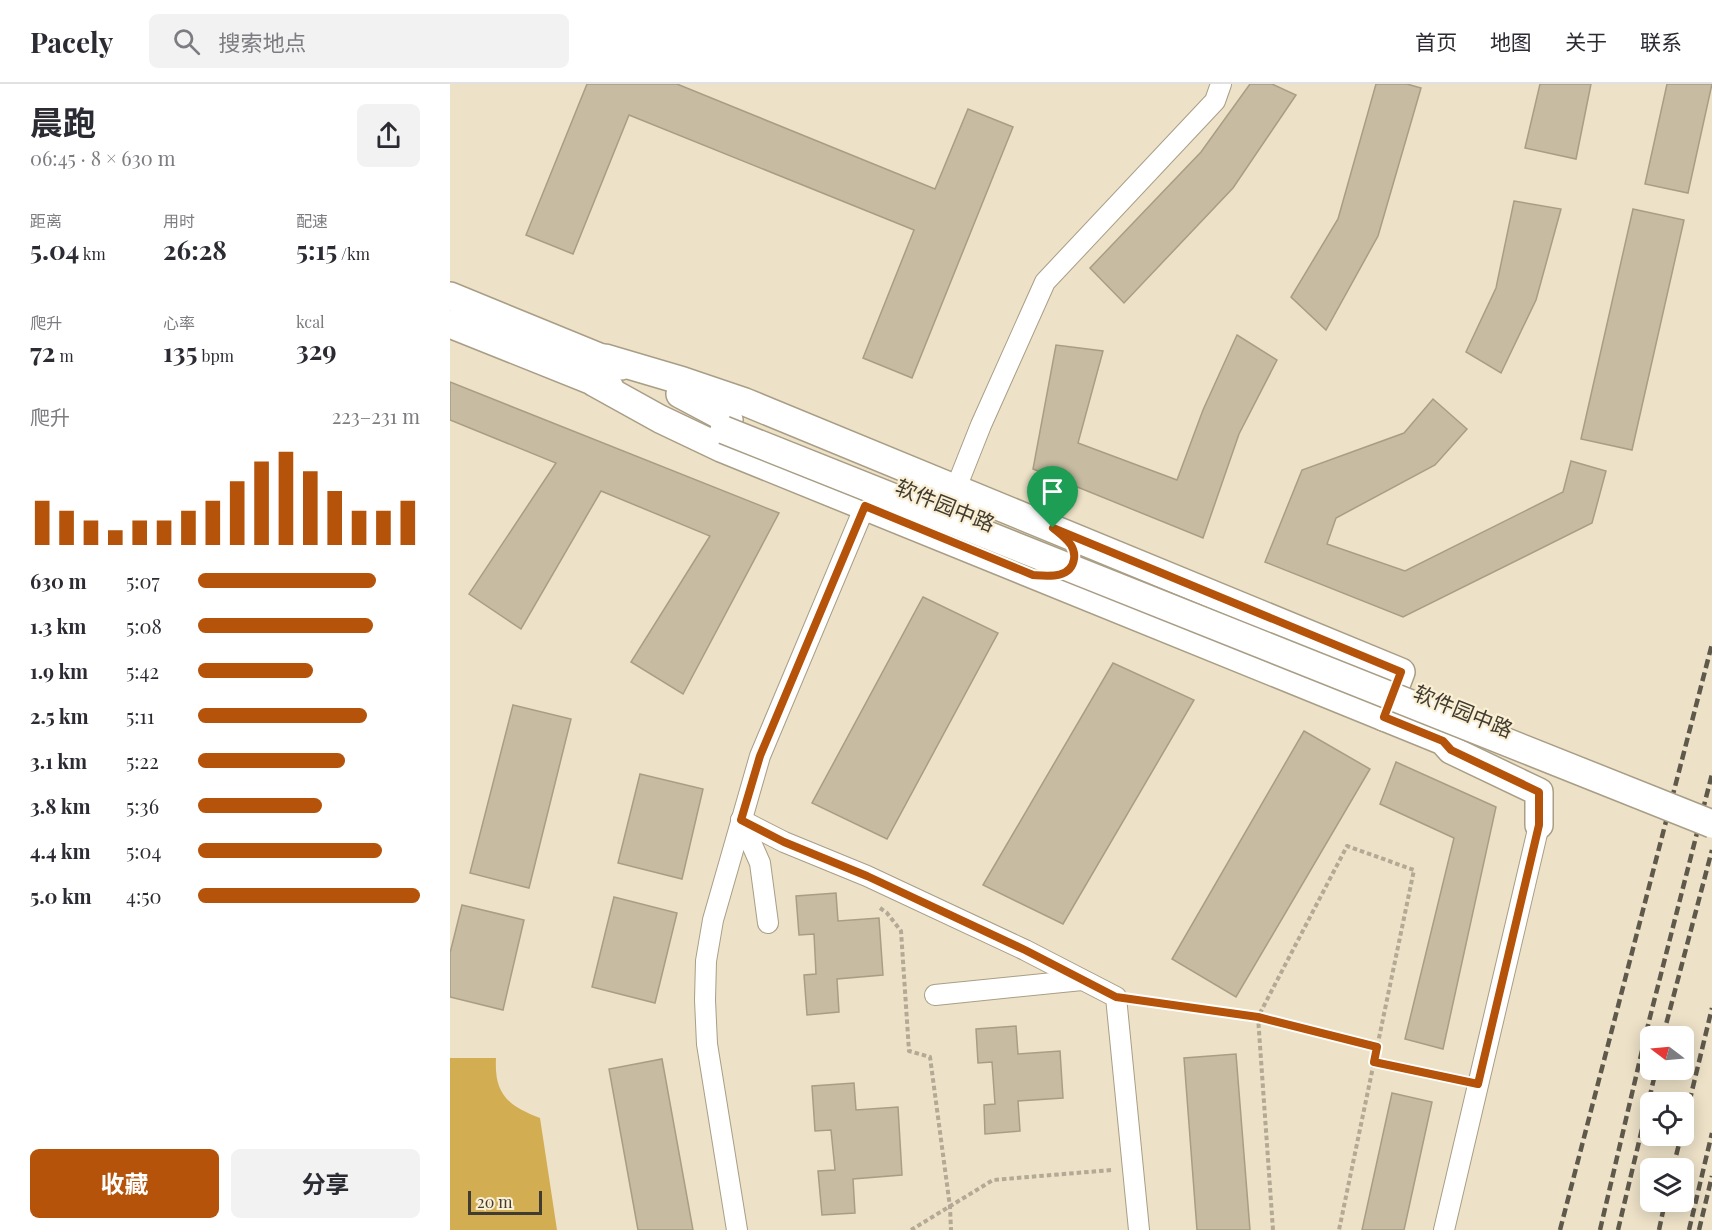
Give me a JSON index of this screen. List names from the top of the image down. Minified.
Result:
{"streets":{"main road":["软件园中路"]},"scale_bar":"20 m","north":"left","page":{"header":"Pacely","search":"搜索地点","nav":["首页","地图","关于","联系"],"heading":["晨跑","06:45 · 8 × 630 m"],"stats":[["距离","5.04 km"],["用时","26:28"],["配速","5:15 /km"],["爬升","72 m"],["心率","135 bpm"],["kcal","329"]],"chart":["爬升","223–231 m"],"list":[{"name":"630 m","note":"5:07"},{"name":"1.3 km","note":"5:08"},{"name":"1.9 km","note":"5:42"},{"name":"2.5 km","note":"5:11"},{"name":"3.1 km","note":"5:22"},{"name":"3.8 km","note":"5:36"},{"name":"4.4 km","note":"5:04"},{"name":"5.0 km","note":"4:50"}],"buttons":["收藏","分享"],"scale":"20 m"}}
